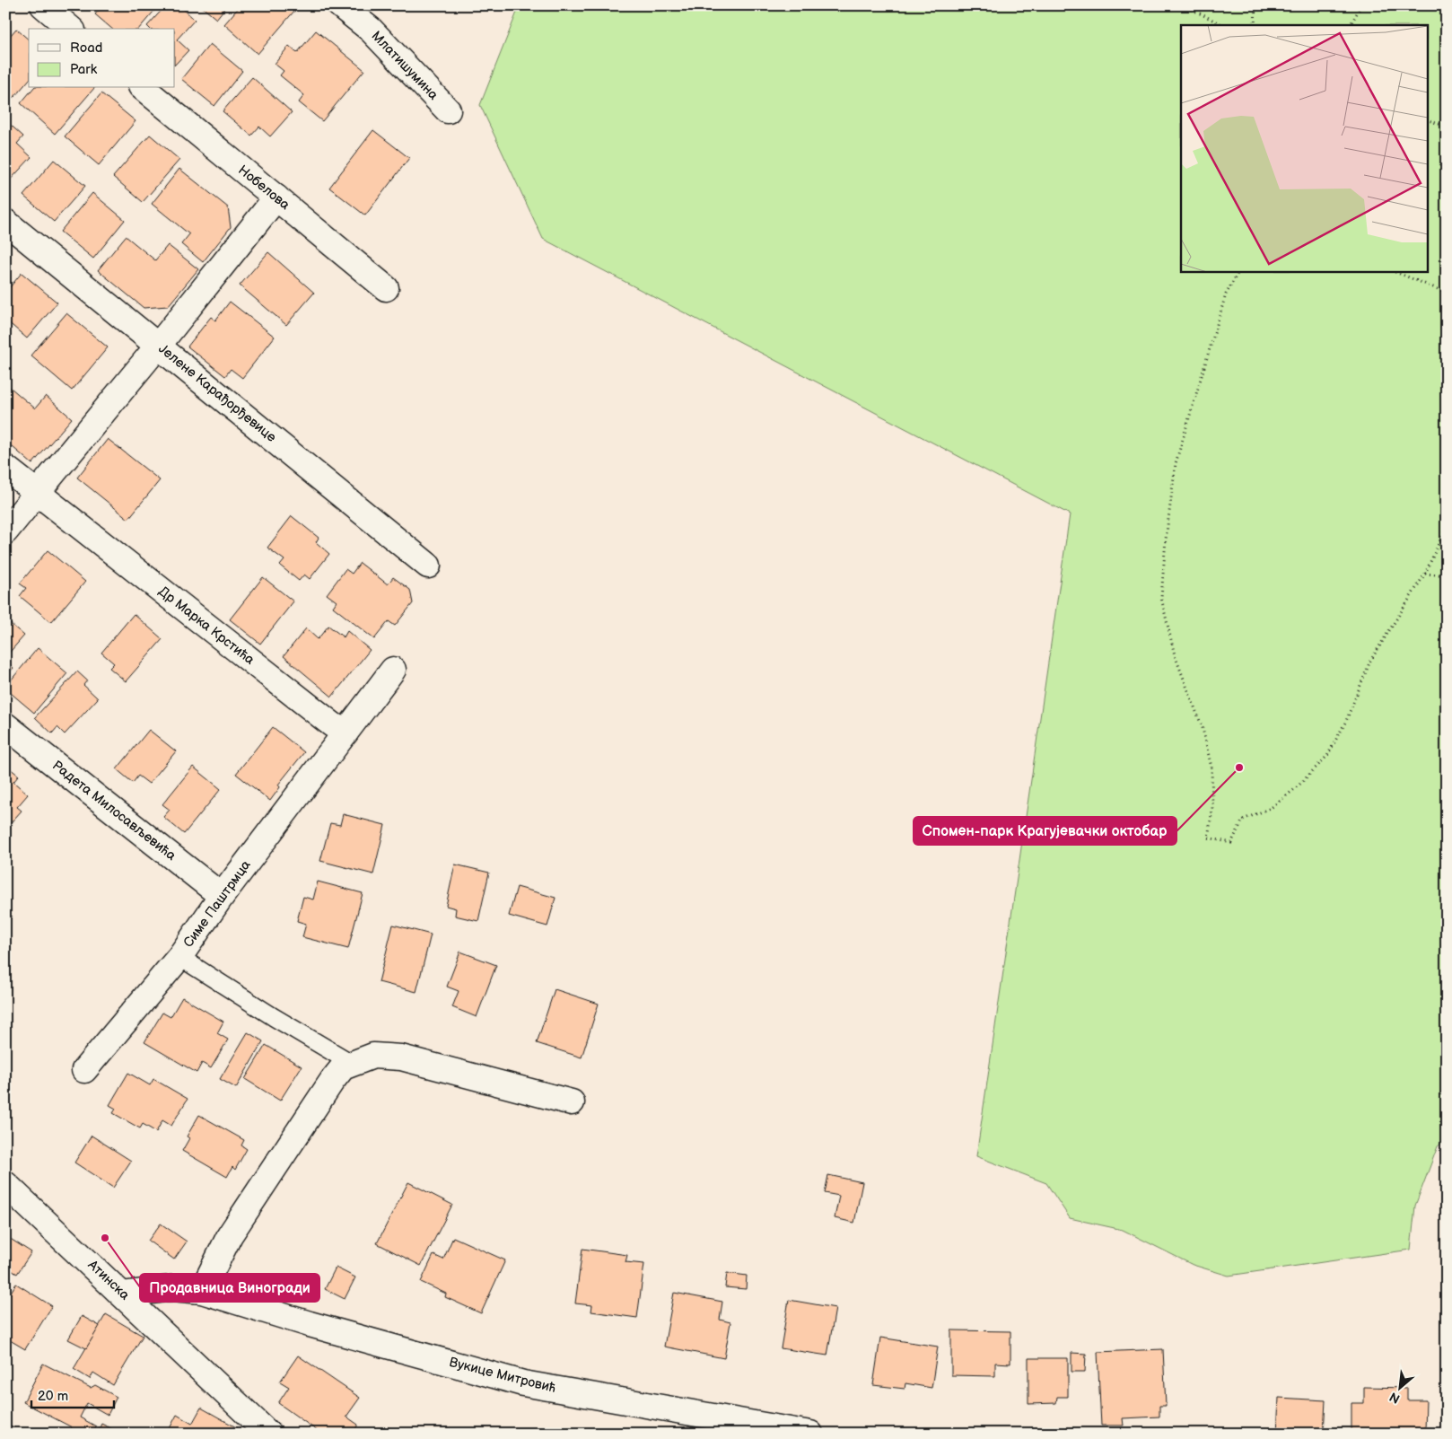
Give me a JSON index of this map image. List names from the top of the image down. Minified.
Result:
{"streets":{"street":["Млатишумина","Нобелова","Јелене Карађорђевице","Др Марка Крстића","Радета Милосављевића","Симе Паштрмца","Атинска","Вукице Митровић"]},"crossings":[["Др Марка Крстића","Симе Паштрмца"],["Радета Милосављевића","Симе Паштрмца"],["Атинска","Вукице Митровић"]],"places":["Спомен-парк Крагујевачки октобар","Продавница Виногради"],"legend":["Road","Park"],"scale_bar":"20 m","north":"bottom left"}
